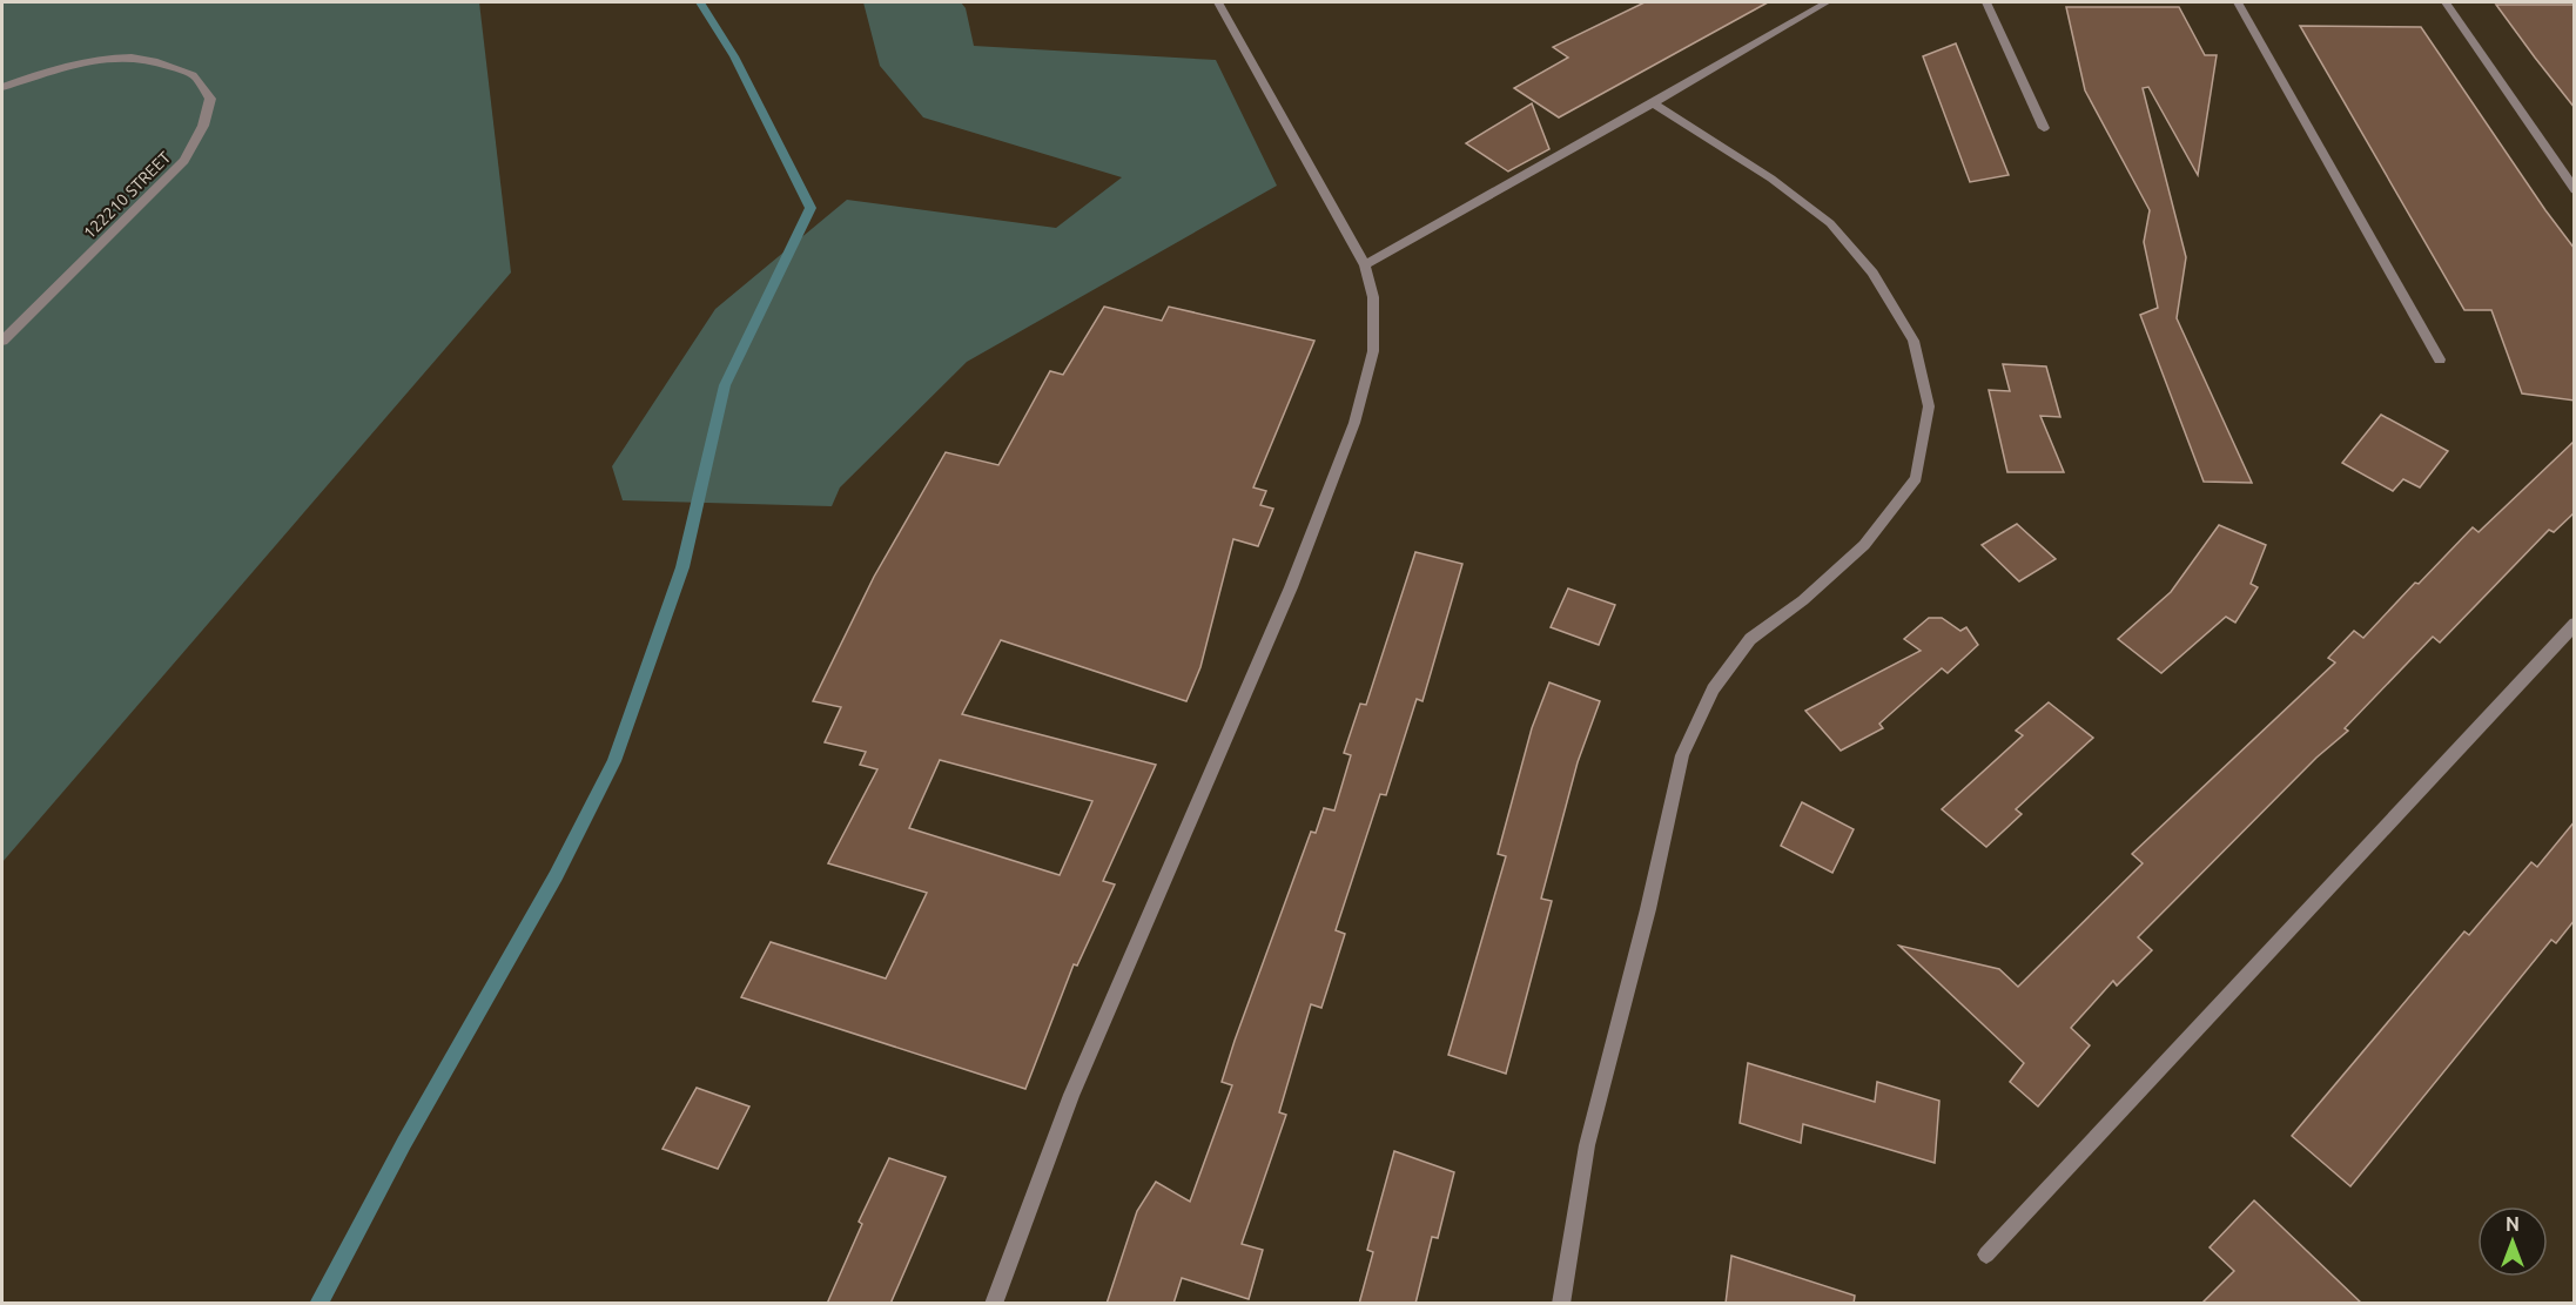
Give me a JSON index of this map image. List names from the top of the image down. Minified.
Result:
{"streets":{"street":["122210 STREET"]},"north":"top"}
